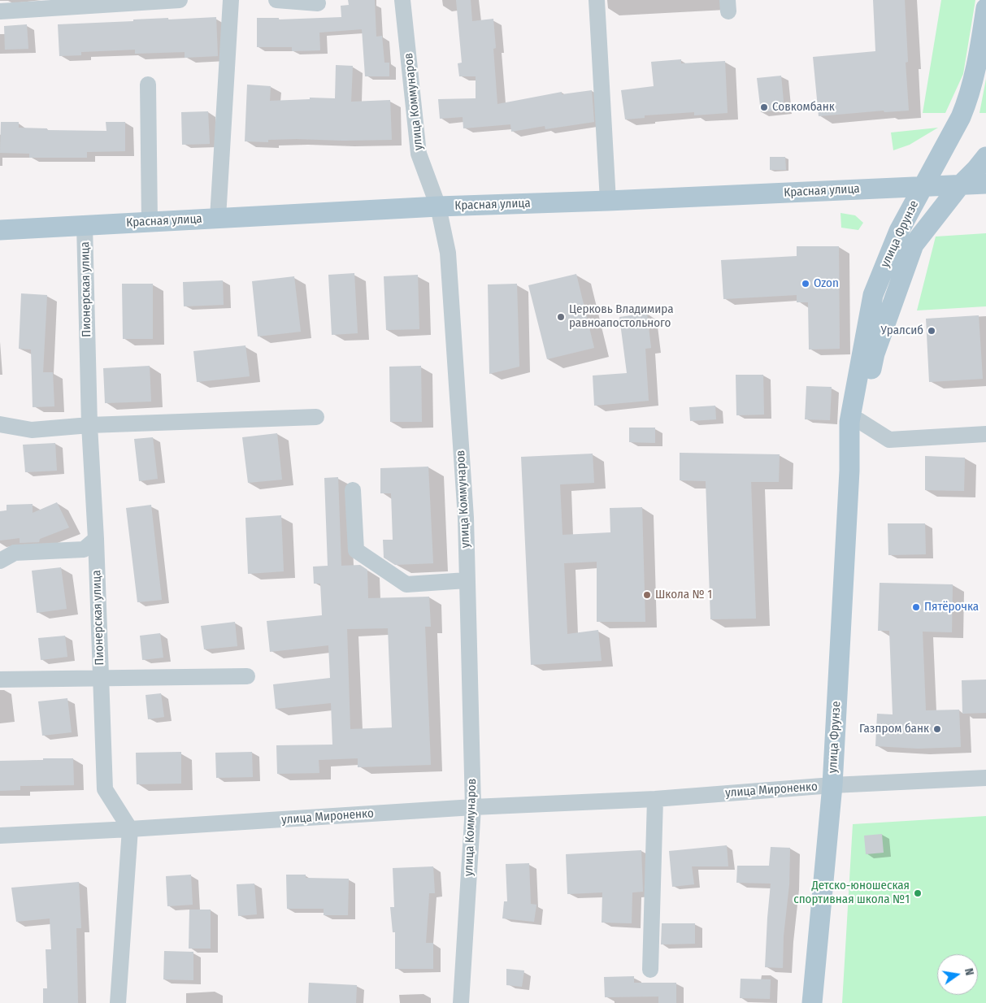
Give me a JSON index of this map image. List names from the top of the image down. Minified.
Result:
{"streets":{"main road":["Красная улица","улица Фрунзе"],"street":["улица Коммунаров","Пионерская улица","улица Мироненко"]},"crossings":[["улица Коммунаров","Красная улица"],["улица Коммунаров","улица Мироненко"],["Красная улица","улица Фрунзе"],["Красная улица","Пионерская улица"],["улица Фрунзе","улица Мироненко"],["Пионерская улица","улица Мироненко"]],"places":["Совкомбанк","Ozon","Церковь Владимира равноапостольного","Уралсиб","Школа № 1","Пятёрочка","Газпром банк","Детско-юношеская спортивная школа №1"],"north":"right"}
